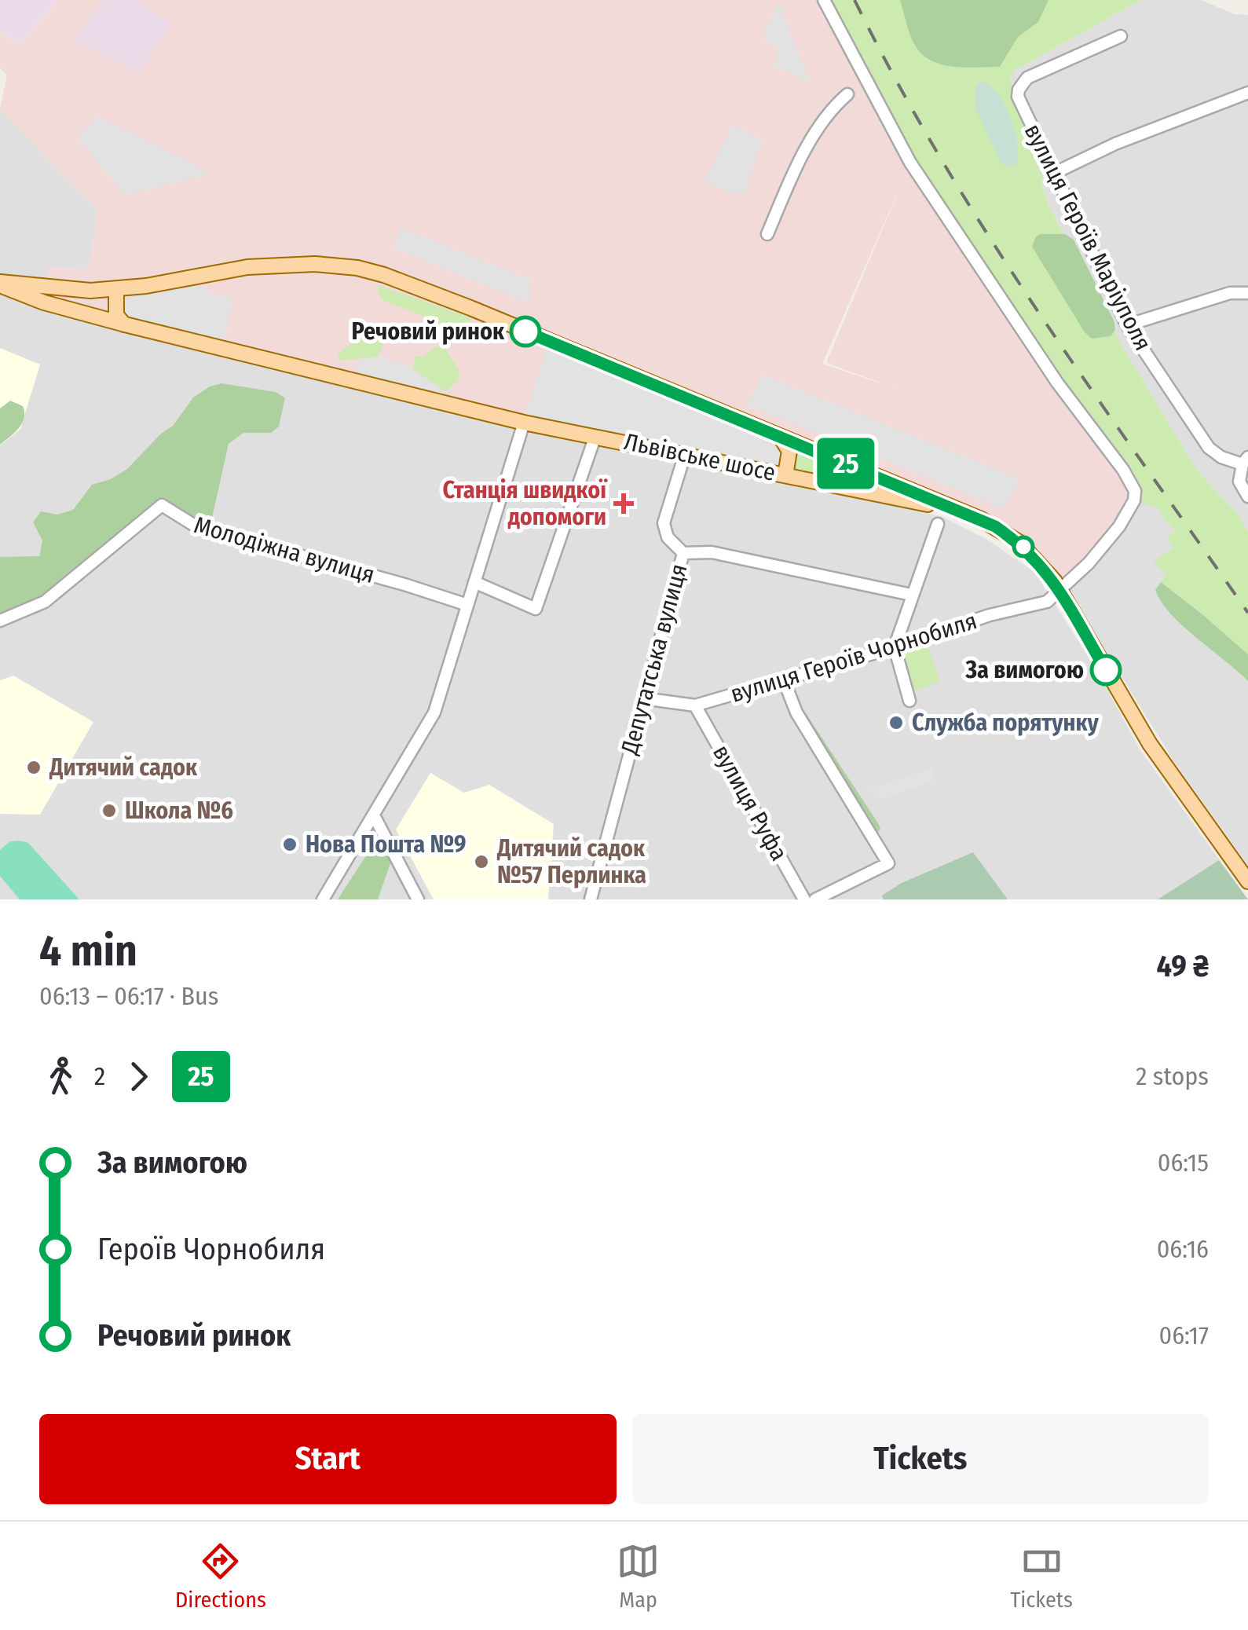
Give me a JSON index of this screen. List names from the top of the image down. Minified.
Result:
{"streets":{"main road":["Львівське шосе"],"street":["вулиця Героїв Маріуполя","Молодіжна вулиця","вулиця Героїв Чорнобиля","Депутатська вулиця","вулиця Руфа"]},"crossings":[["вулиця Героїв Чорнобиля","Депутатська вулиця"],["вулиця Героїв Чорнобиля","вулиця Руфа"]],"places":{"other":["Речовий ринок","За вимогою","Служба порятунку","Дитячий садок","Школа №6","Нова Пошта №9","Дитячий садок №57 Перлинка"],"health":["Станція швидкої допомоги"]},"lines":["bus line 25"],"page":{"on_map":"25","heading":["4 min","06:13 – 06:17 · Bus","49 ₴"],"legs":["2","25","2 stops"],"list":[{"name":"За вимогою","value":"06:15"},{"name":"Героїв Чорнобиля","value":"06:16"},{"name":"Речовий ринок","value":"06:17"}],"buttons":["Start","Tickets"],"tabs":["Directions","Map","Tickets"]}}
